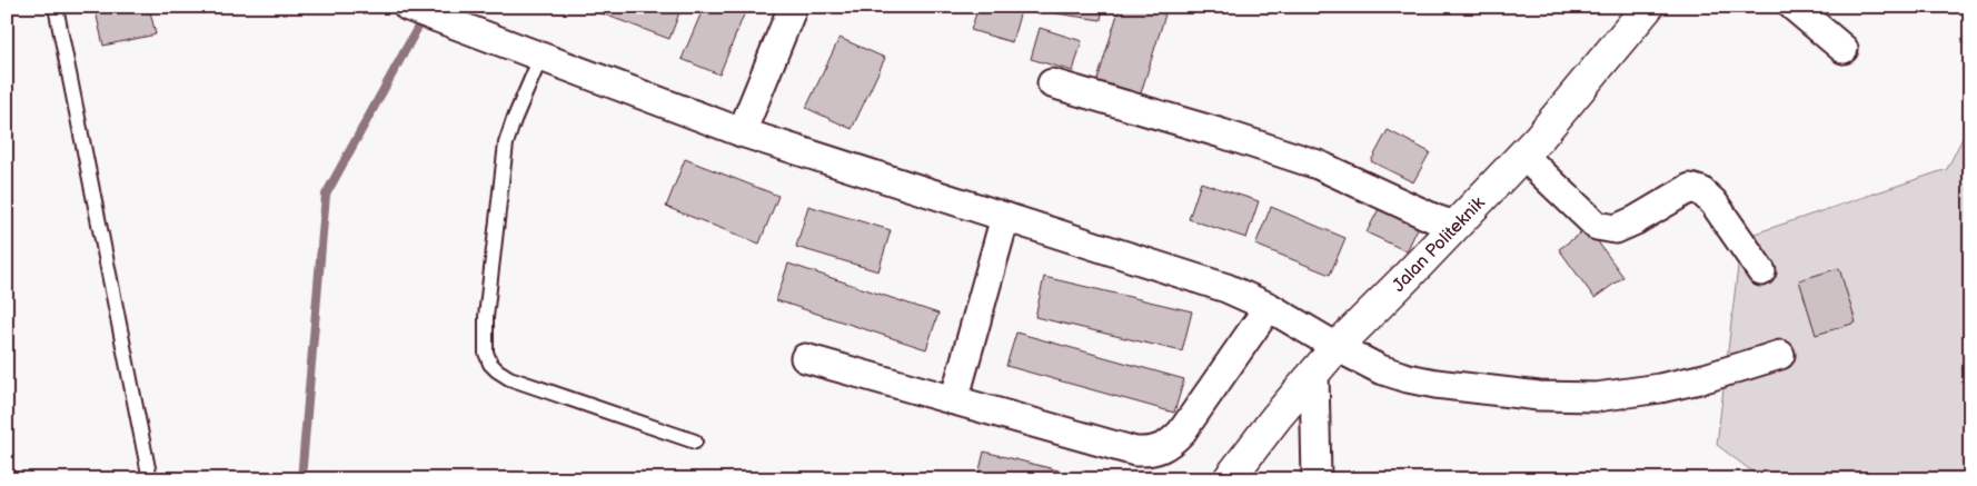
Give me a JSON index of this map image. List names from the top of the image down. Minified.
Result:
{"streets":{"street":["Jalan Politeknik"]}}
